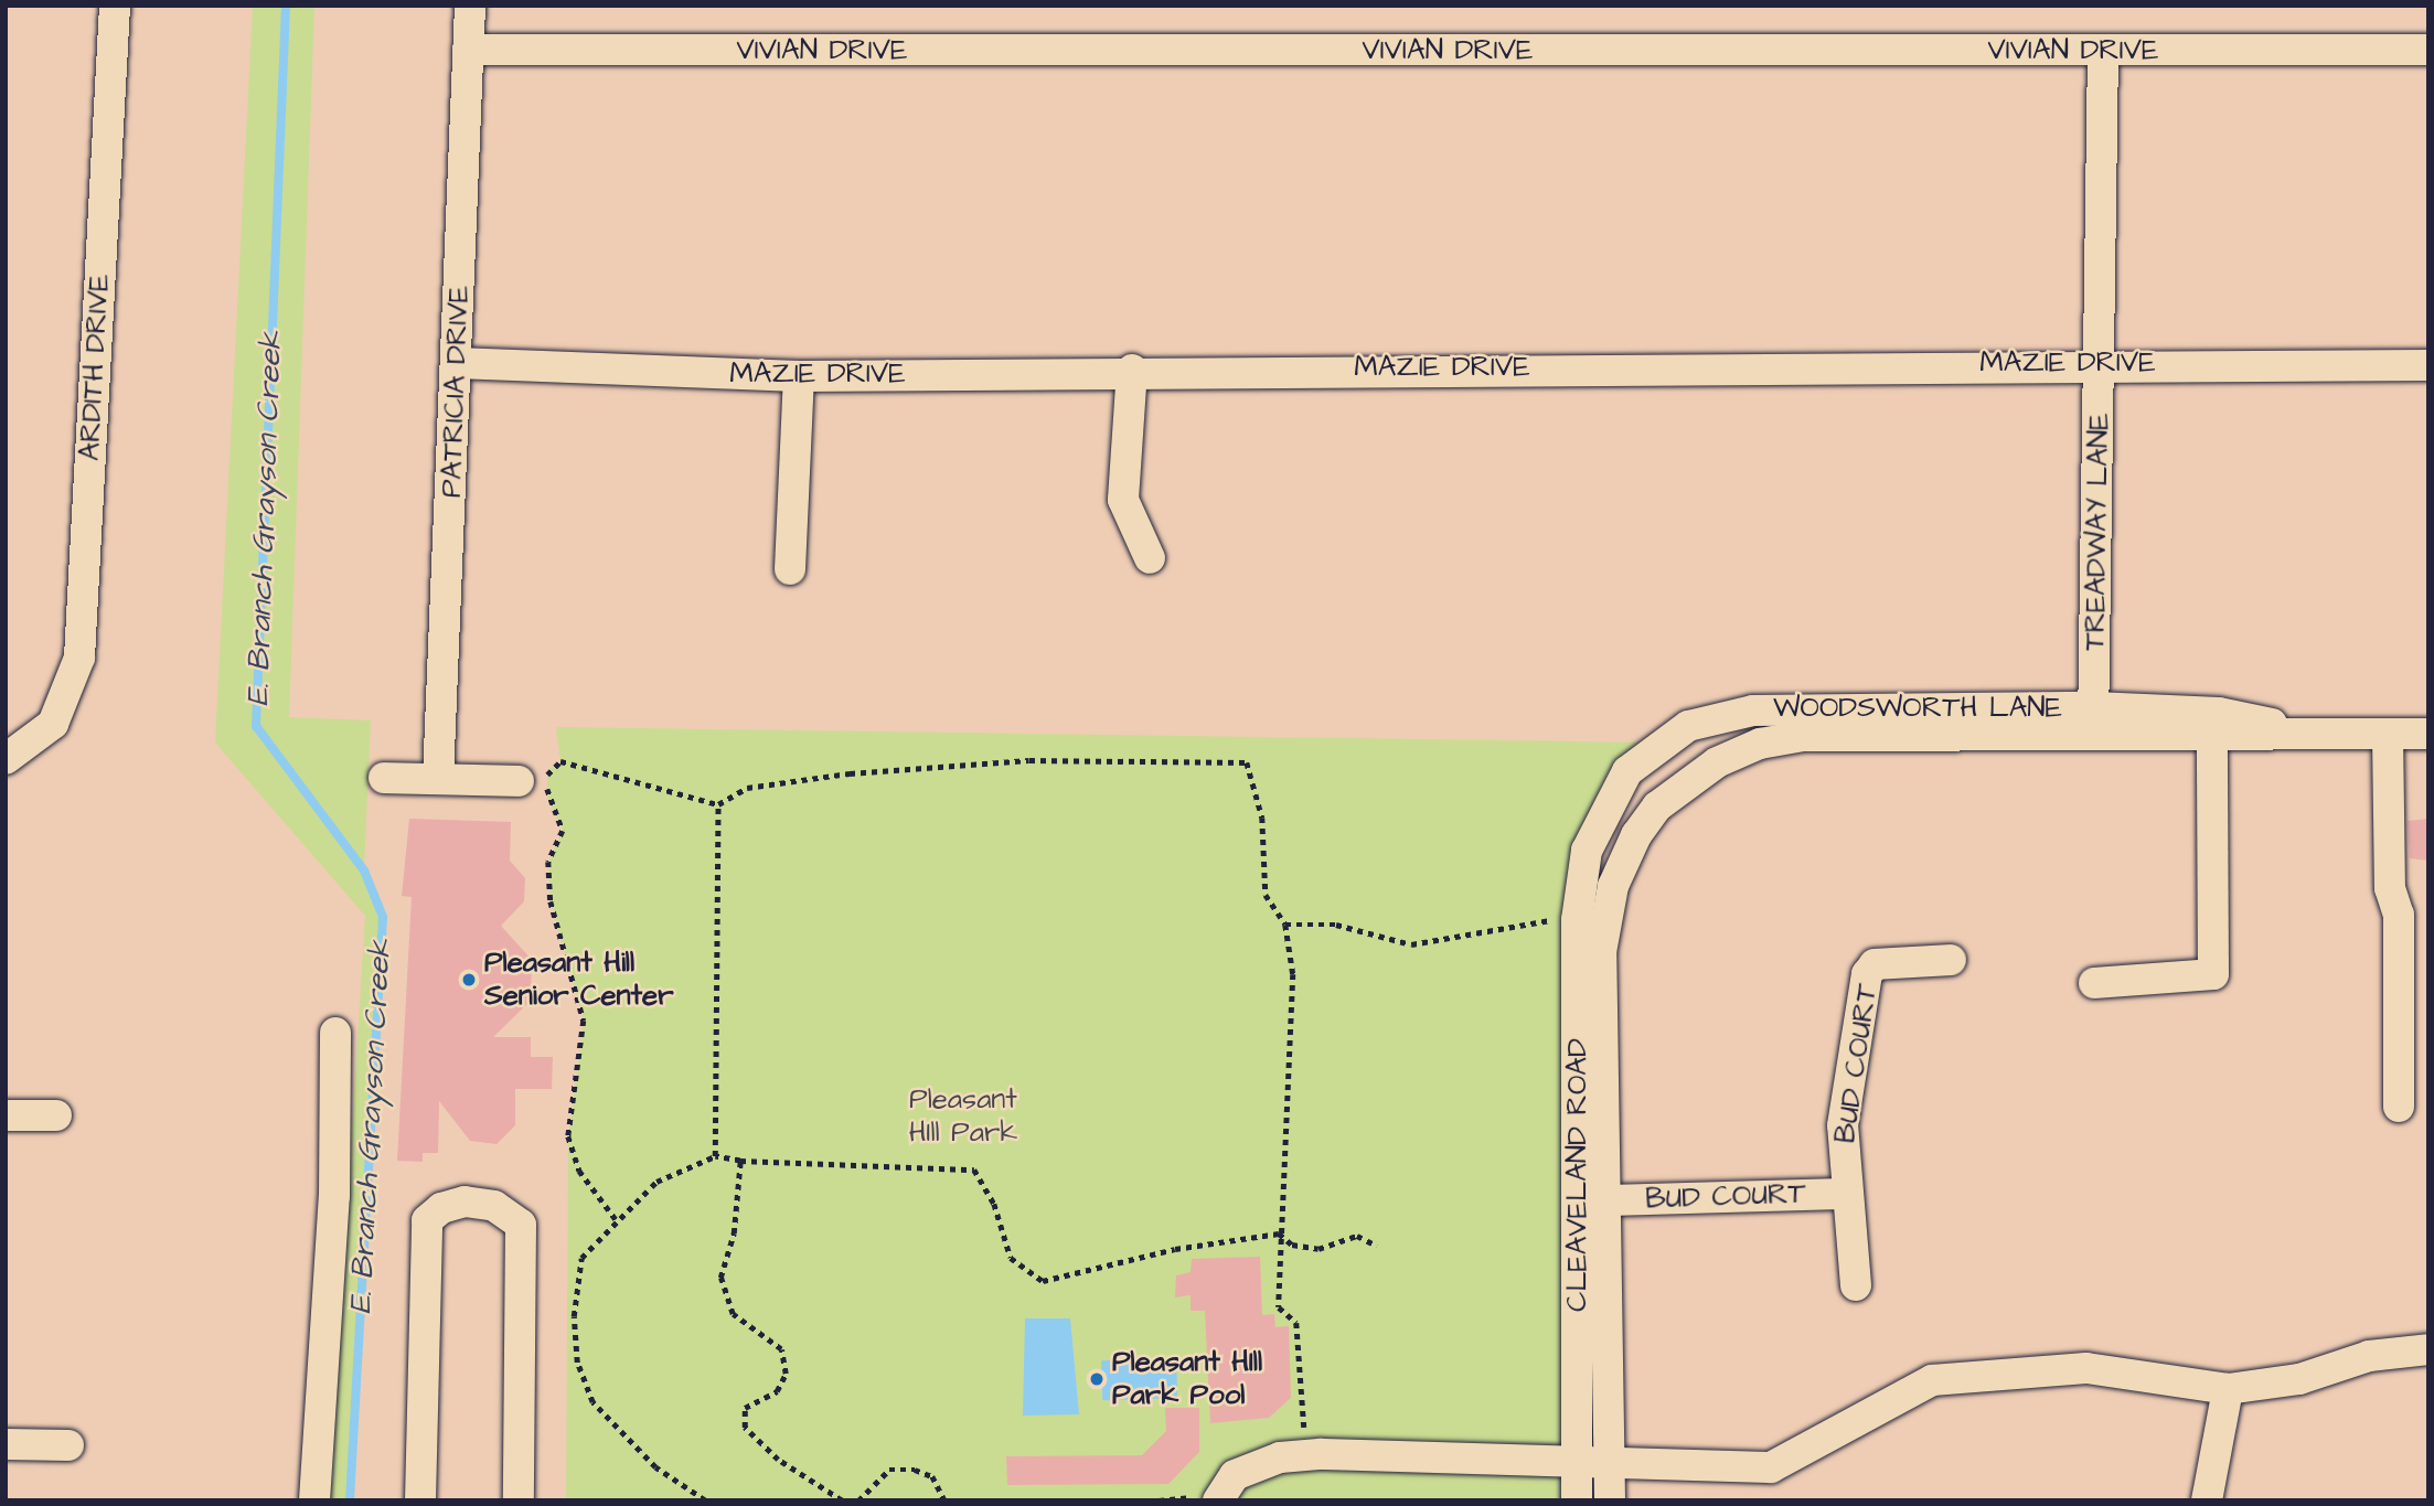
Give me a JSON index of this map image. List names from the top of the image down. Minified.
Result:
{"streets":{"street":["VIVIAN DRIVE","MAZIE DRIVE","ARDITH DRIVE","PATRICIA DRIVE","TREADWAY LANE","WOODSWORTH LANE","BUD COURT","CLEAVELAND ROAD"]},"crossings":[["VIVIAN DRIVE","PATRICIA DRIVE"],["VIVIAN DRIVE","TREADWAY LANE"],["MAZIE DRIVE","PATRICIA DRIVE"],["MAZIE DRIVE","TREADWAY LANE"],["TREADWAY LANE","WOODSWORTH LANE"],["WOODSWORTH LANE","CLEAVELAND ROAD"],["BUD COURT","CLEAVELAND ROAD"]],"water":["E. Branch Grayson Creek"],"parks":["Pleasant HIll Park"],"places":["Pleasant Hill Senior Center","Pleasant HIll Park Pool"]}
